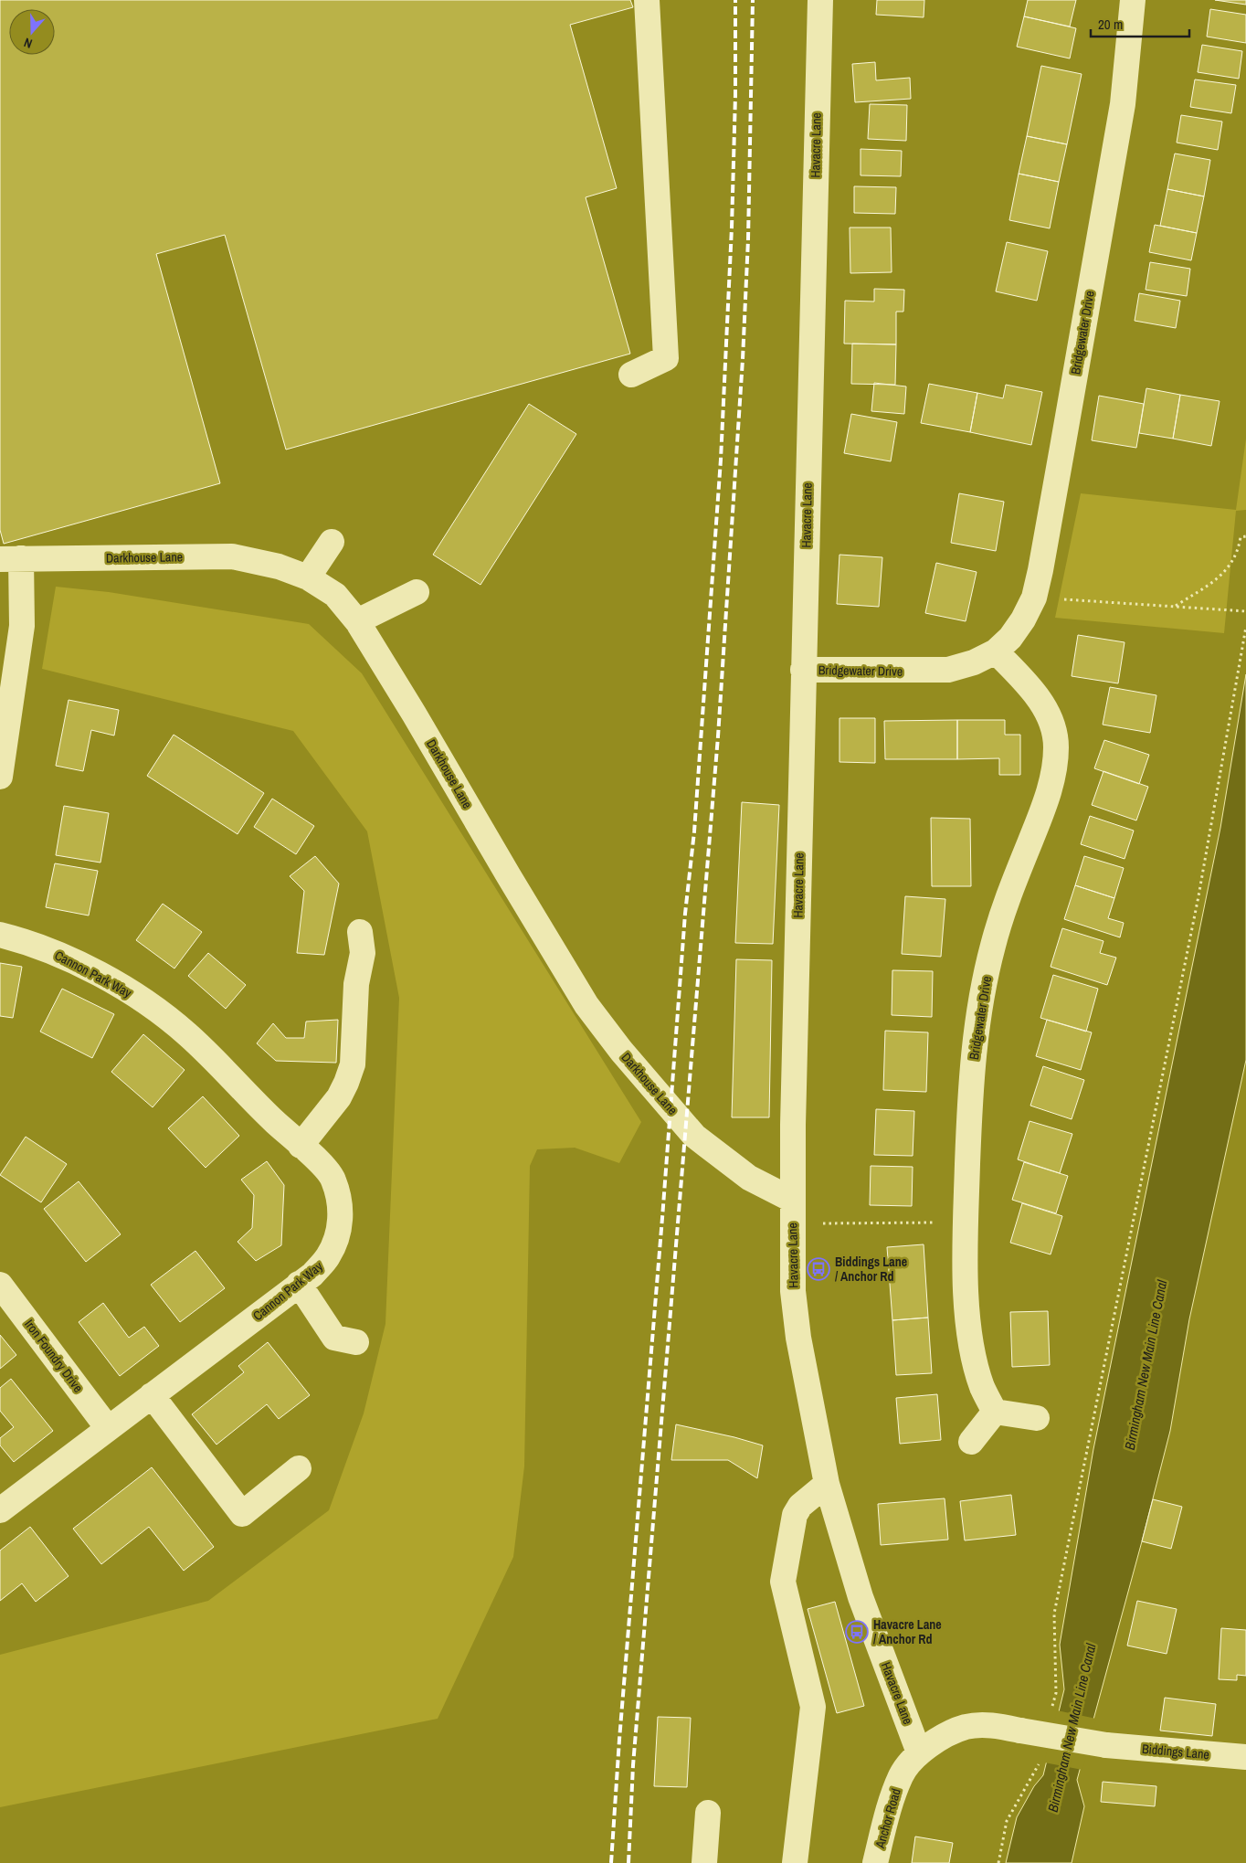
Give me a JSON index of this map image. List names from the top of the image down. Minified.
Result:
{"streets":{"street":["Havacre Lane","Bridgewater Drive","Darkhouse Lane","Cannon Park Way","Iron Foundry Drive","Biddings Lane","Anchor Road"]},"crossings":[["Havacre Lane","Bridgewater Drive"],["Havacre Lane","Darkhouse Lane"],["Havacre Lane","Biddings Lane"],["Havacre Lane","Anchor Road"],["Cannon Park Way","Iron Foundry Drive"],["Biddings Lane","Anchor Road"]],"water":["Birmingham New Main Line Canal"],"places":{"bus stop":["Biddings Lane / Anchor Rd","Havacre Lane / Anchor Rd"]},"scale_bar":"20 m","north":"bottom"}
